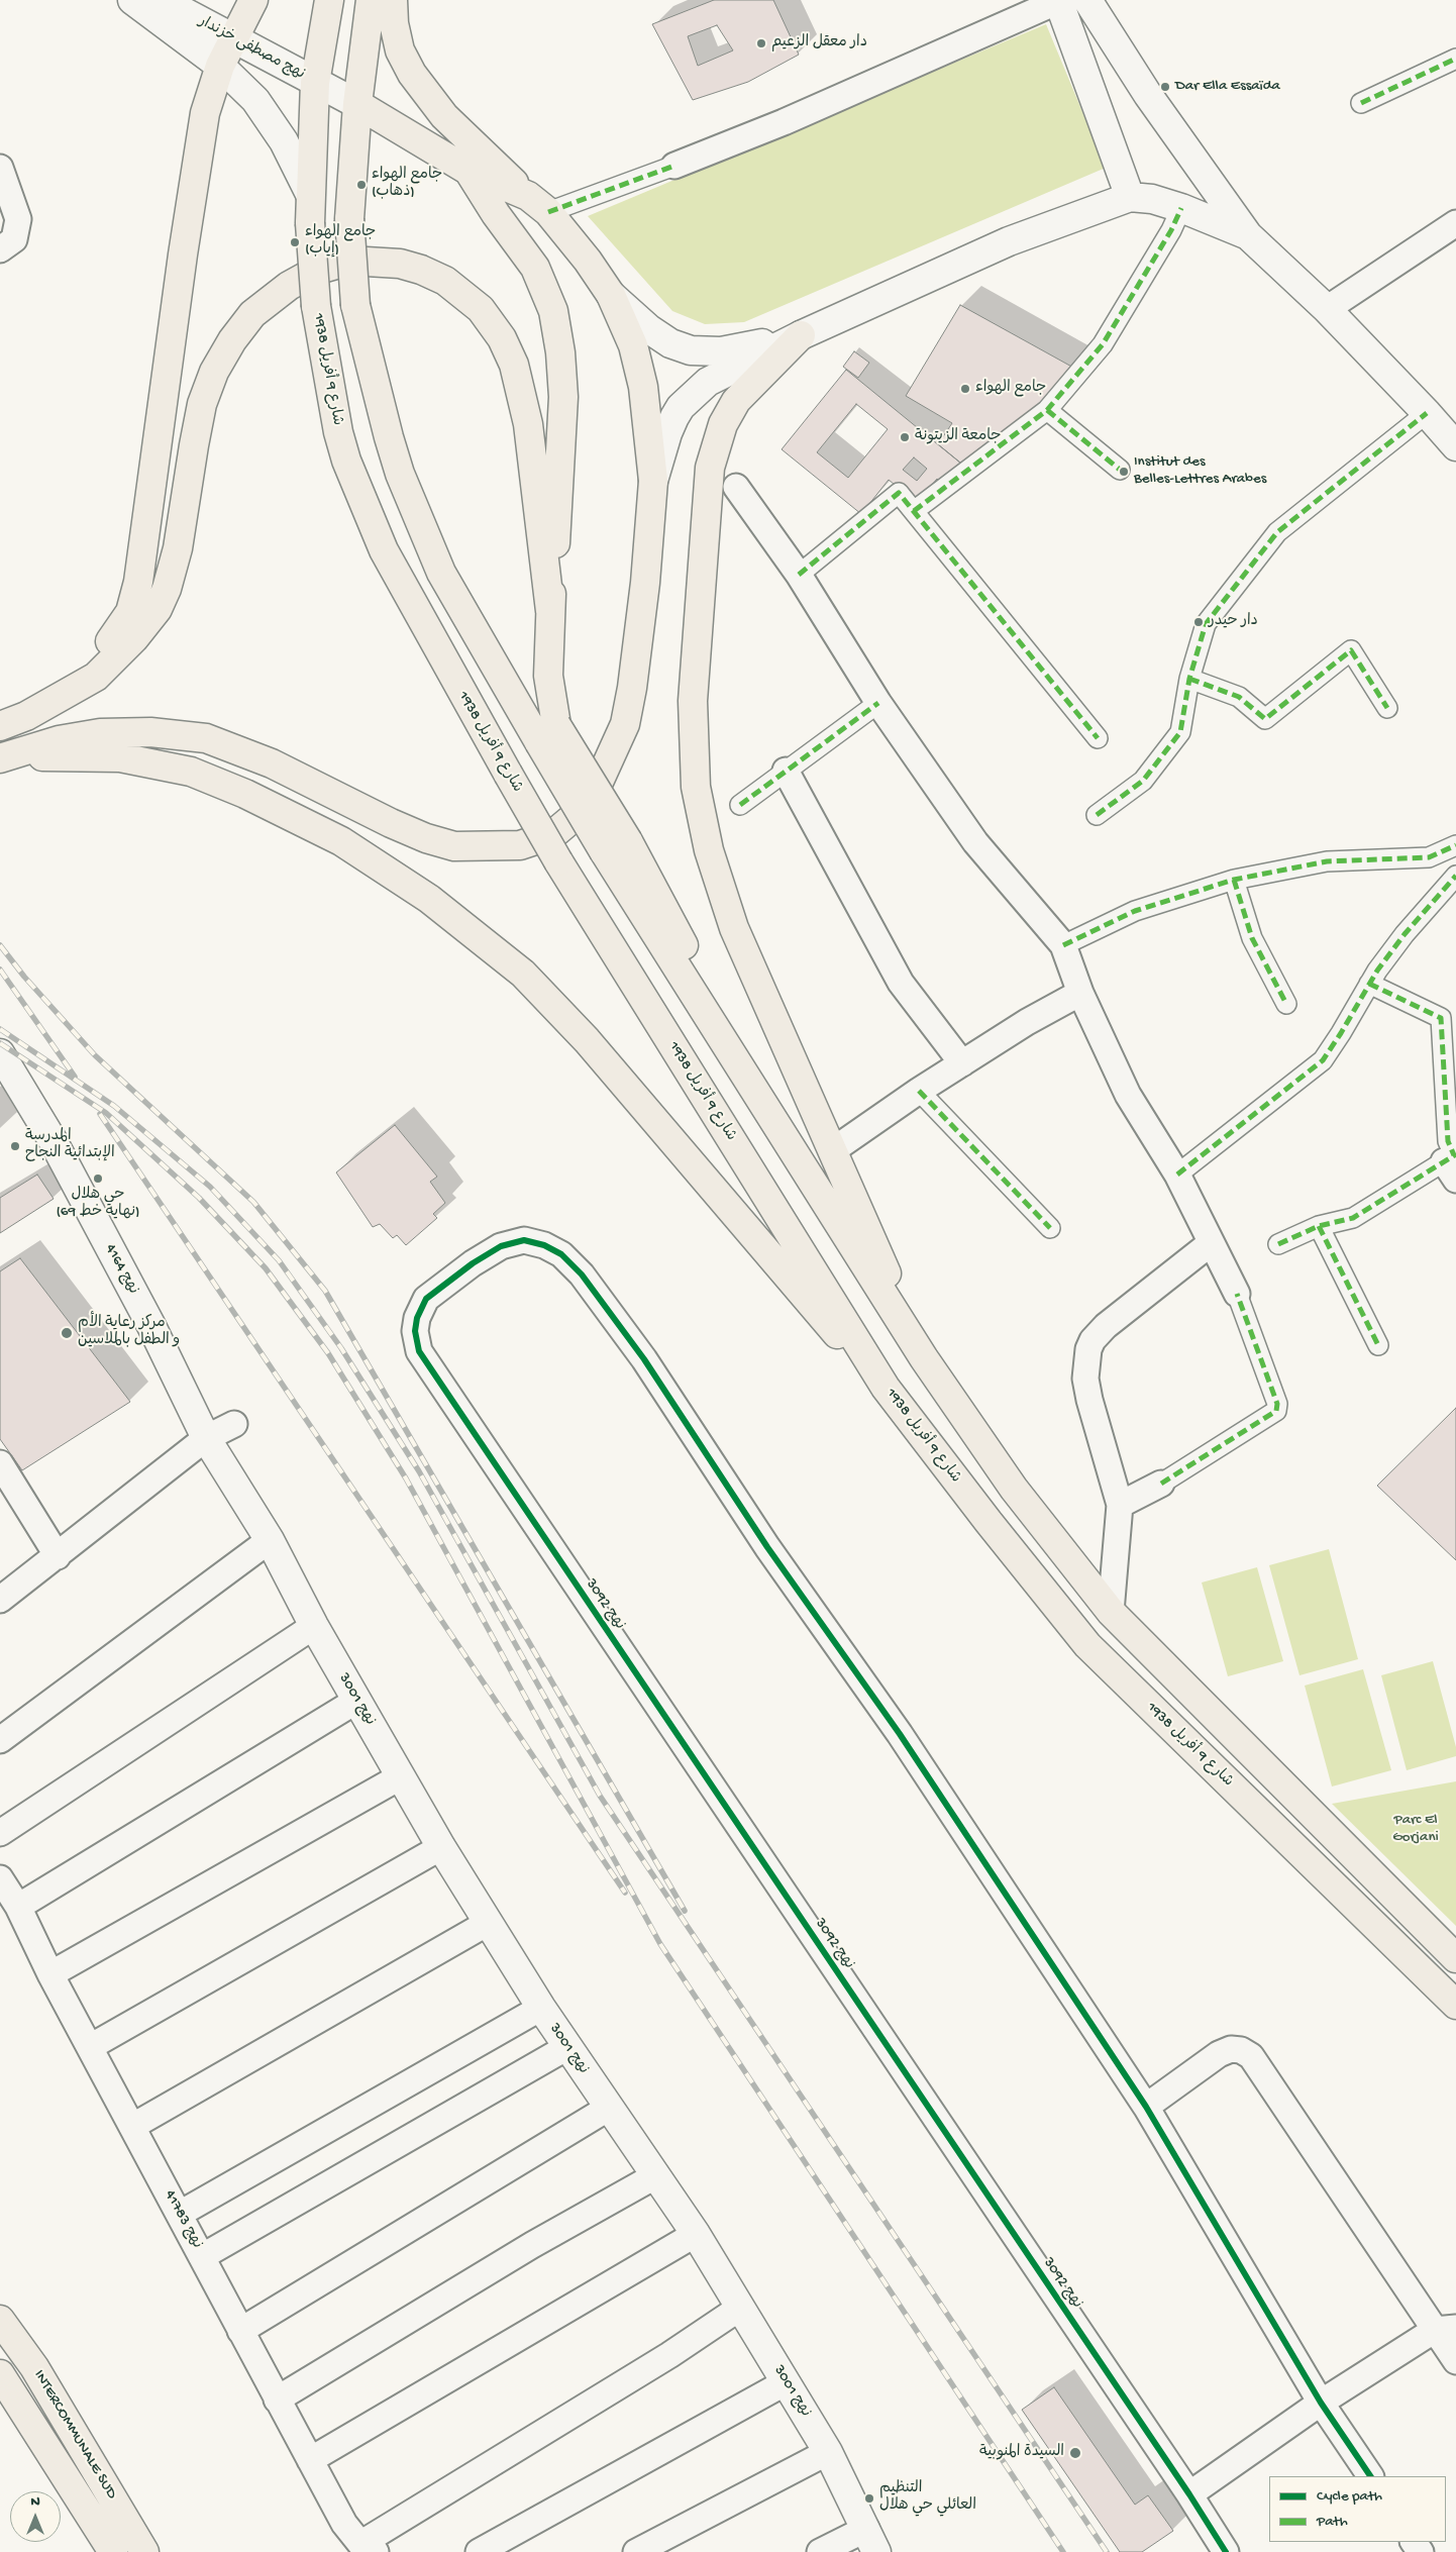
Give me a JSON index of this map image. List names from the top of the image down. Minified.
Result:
{"streets":{"main road":["شارع 9 أفريل 1938","INTERCOMMUNALE SUD"],"street":["نهج مصطفى خزندار","نهج 4164","نهج 3092","نهج 3001","نهج 41783"]},"crossings":[["نهج مصطفى خزندار","شارع 9 أفريل 1938"],["نهج 4164","نهج 3001"]],"parks":["Parc El Gorjani"],"places":["دار معقل الزعيم","Dar Ella Essaïda","جامع الهواء (ذهاب)","جامع الهواء (إياب)","جامع الهواء","جامعة الزيتونة","Institut des Belles-Lettres Arabes","دار حيدر","المدرسة الإبتدائية النجاح","حي هلال (نهاية خط 69)","مركز رعاية الأم و الطفل بالملاسين","السيدة المنوبية","التنظيم العائلي حي هلال"],"legend":["Cycle path","Path"],"north":"top"}
